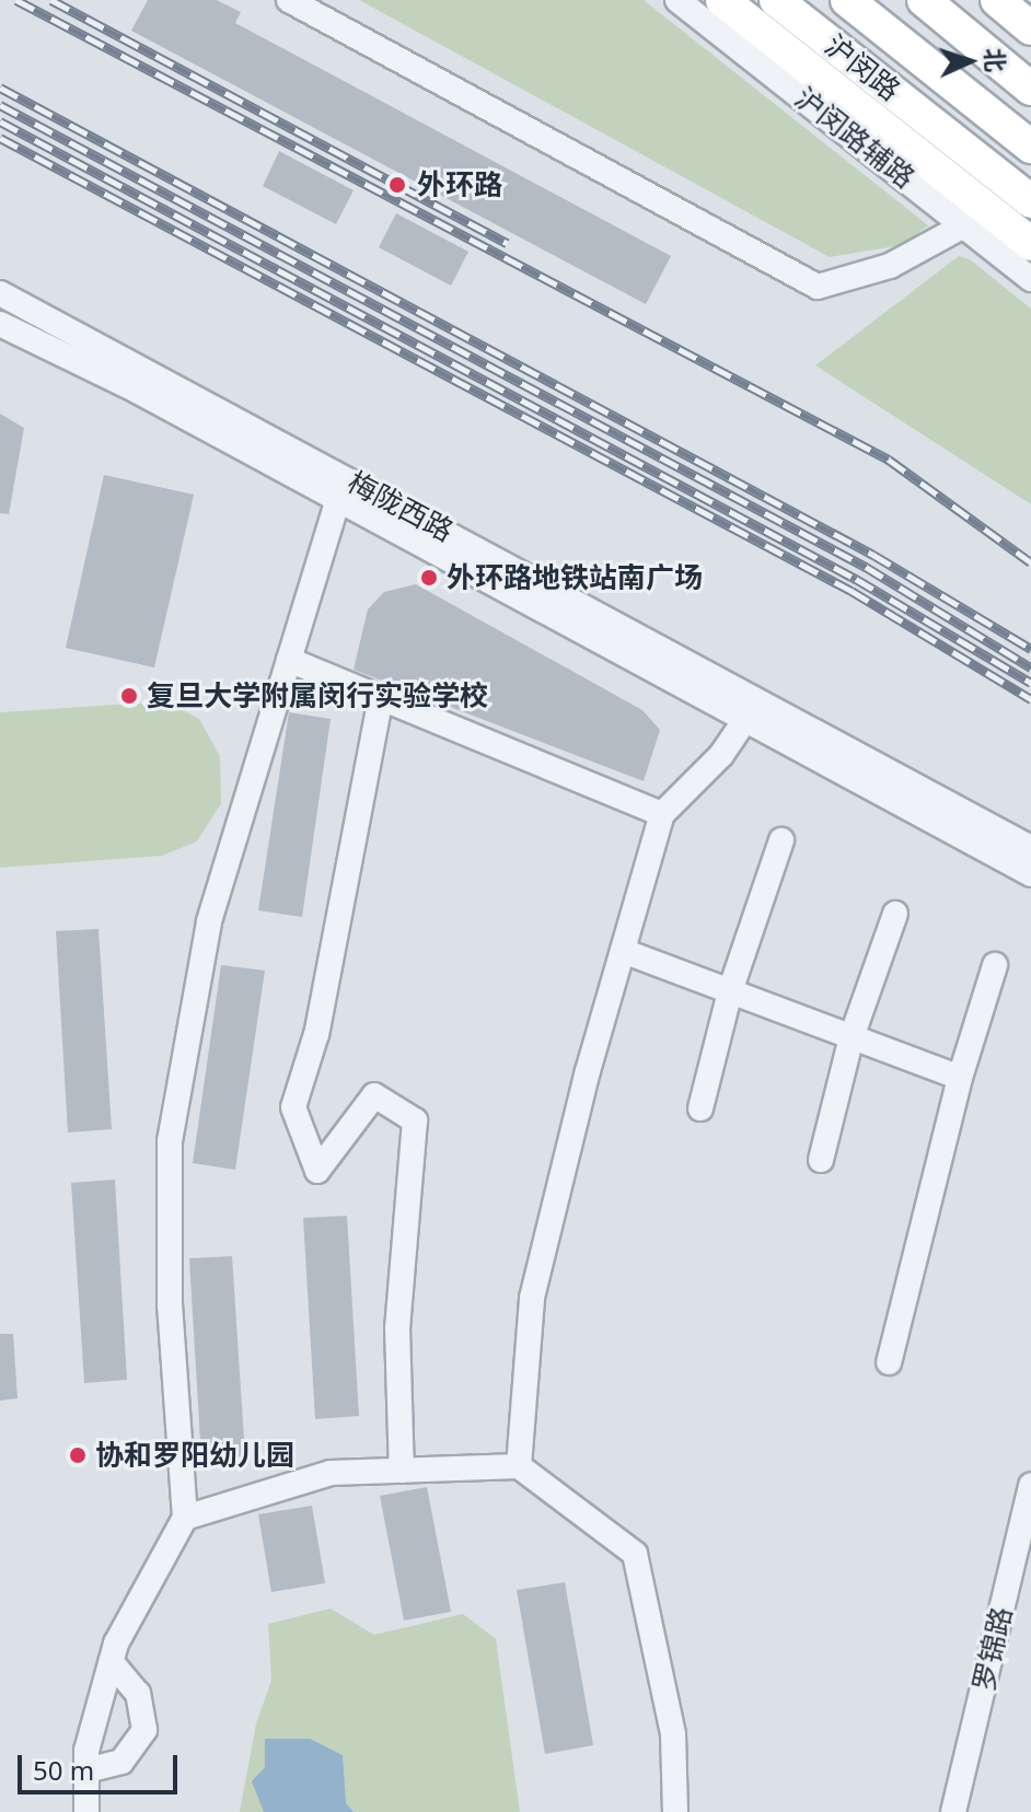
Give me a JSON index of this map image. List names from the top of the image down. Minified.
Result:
{"streets":{"highway":["沪闵路"],"street":["沪闵路辅路","梅陇西路","罗锦路"]},"places":["外环路","外环路地铁站南广场","复旦大学附属闵行实验学校","协和罗阳幼儿园"],"scale_bar":"50 m","north":"right"}
